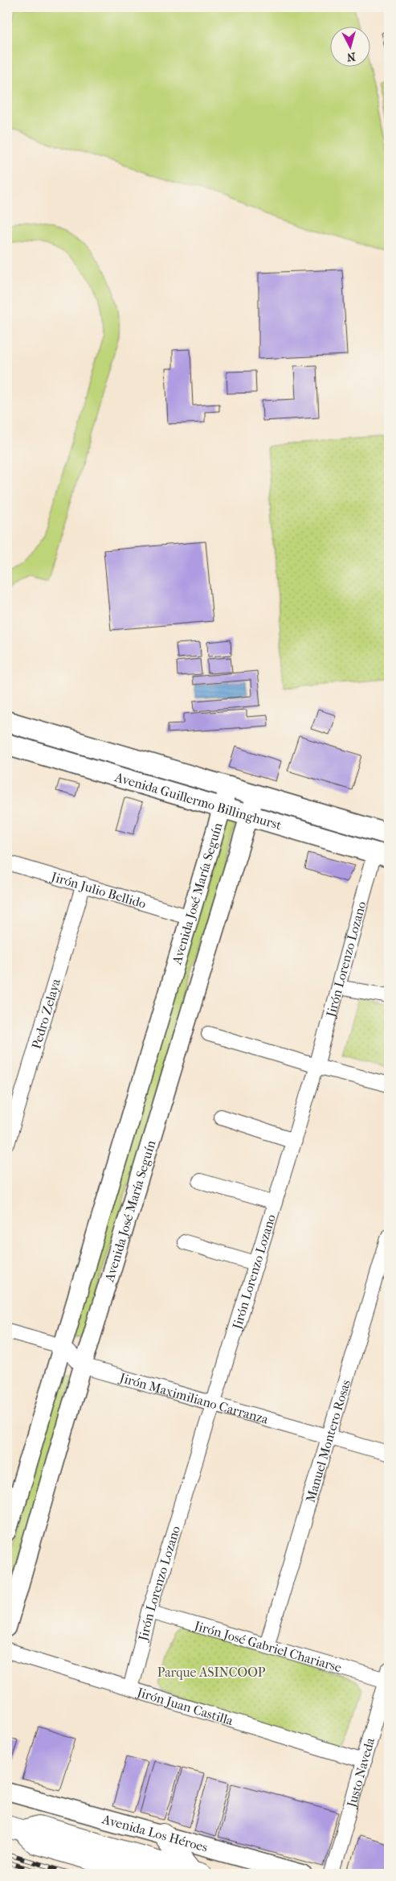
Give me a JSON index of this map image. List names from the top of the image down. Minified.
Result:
{"streets":{"main road":["Avenida Guillermo Billinghurst","Avenida Los Héroes"],"street":["Jirón Julio Bellido","Avenida José María Seguín","Jirón Lorenzo Lozano","Pedro Zelaya","Jirón Maximiliano Carranza","Manuel Montero Rosas","Jirón José Gabriel Chariarse","Jirón Juan Castilla","Justo Naveda"]},"crossings":[["Avenida Guillermo Billinghurst","Avenida José María Seguín"],["Avenida Guillermo Billinghurst","Jirón Lorenzo Lozano"],["Jirón Julio Bellido","Avenida José María Seguín"],["Jirón Julio Bellido","Pedro Zelaya"],["Avenida José María Seguín","Jirón Maximiliano Carranza"],["Jirón Lorenzo Lozano","Jirón Maximiliano Carranza"],["Jirón Lorenzo Lozano","Jirón José Gabriel Chariarse"],["Jirón Lorenzo Lozano","Jirón Juan Castilla"],["Jirón Maximiliano Carranza","Manuel Montero Rosas"],["Manuel Montero Rosas","Jirón José Gabriel Chariarse"],["Jirón José Gabriel Chariarse","Justo Naveda"],["Jirón Juan Castilla","Justo Naveda"]],"parks":["Parque ASINCOOP"],"north":"bottom"}
